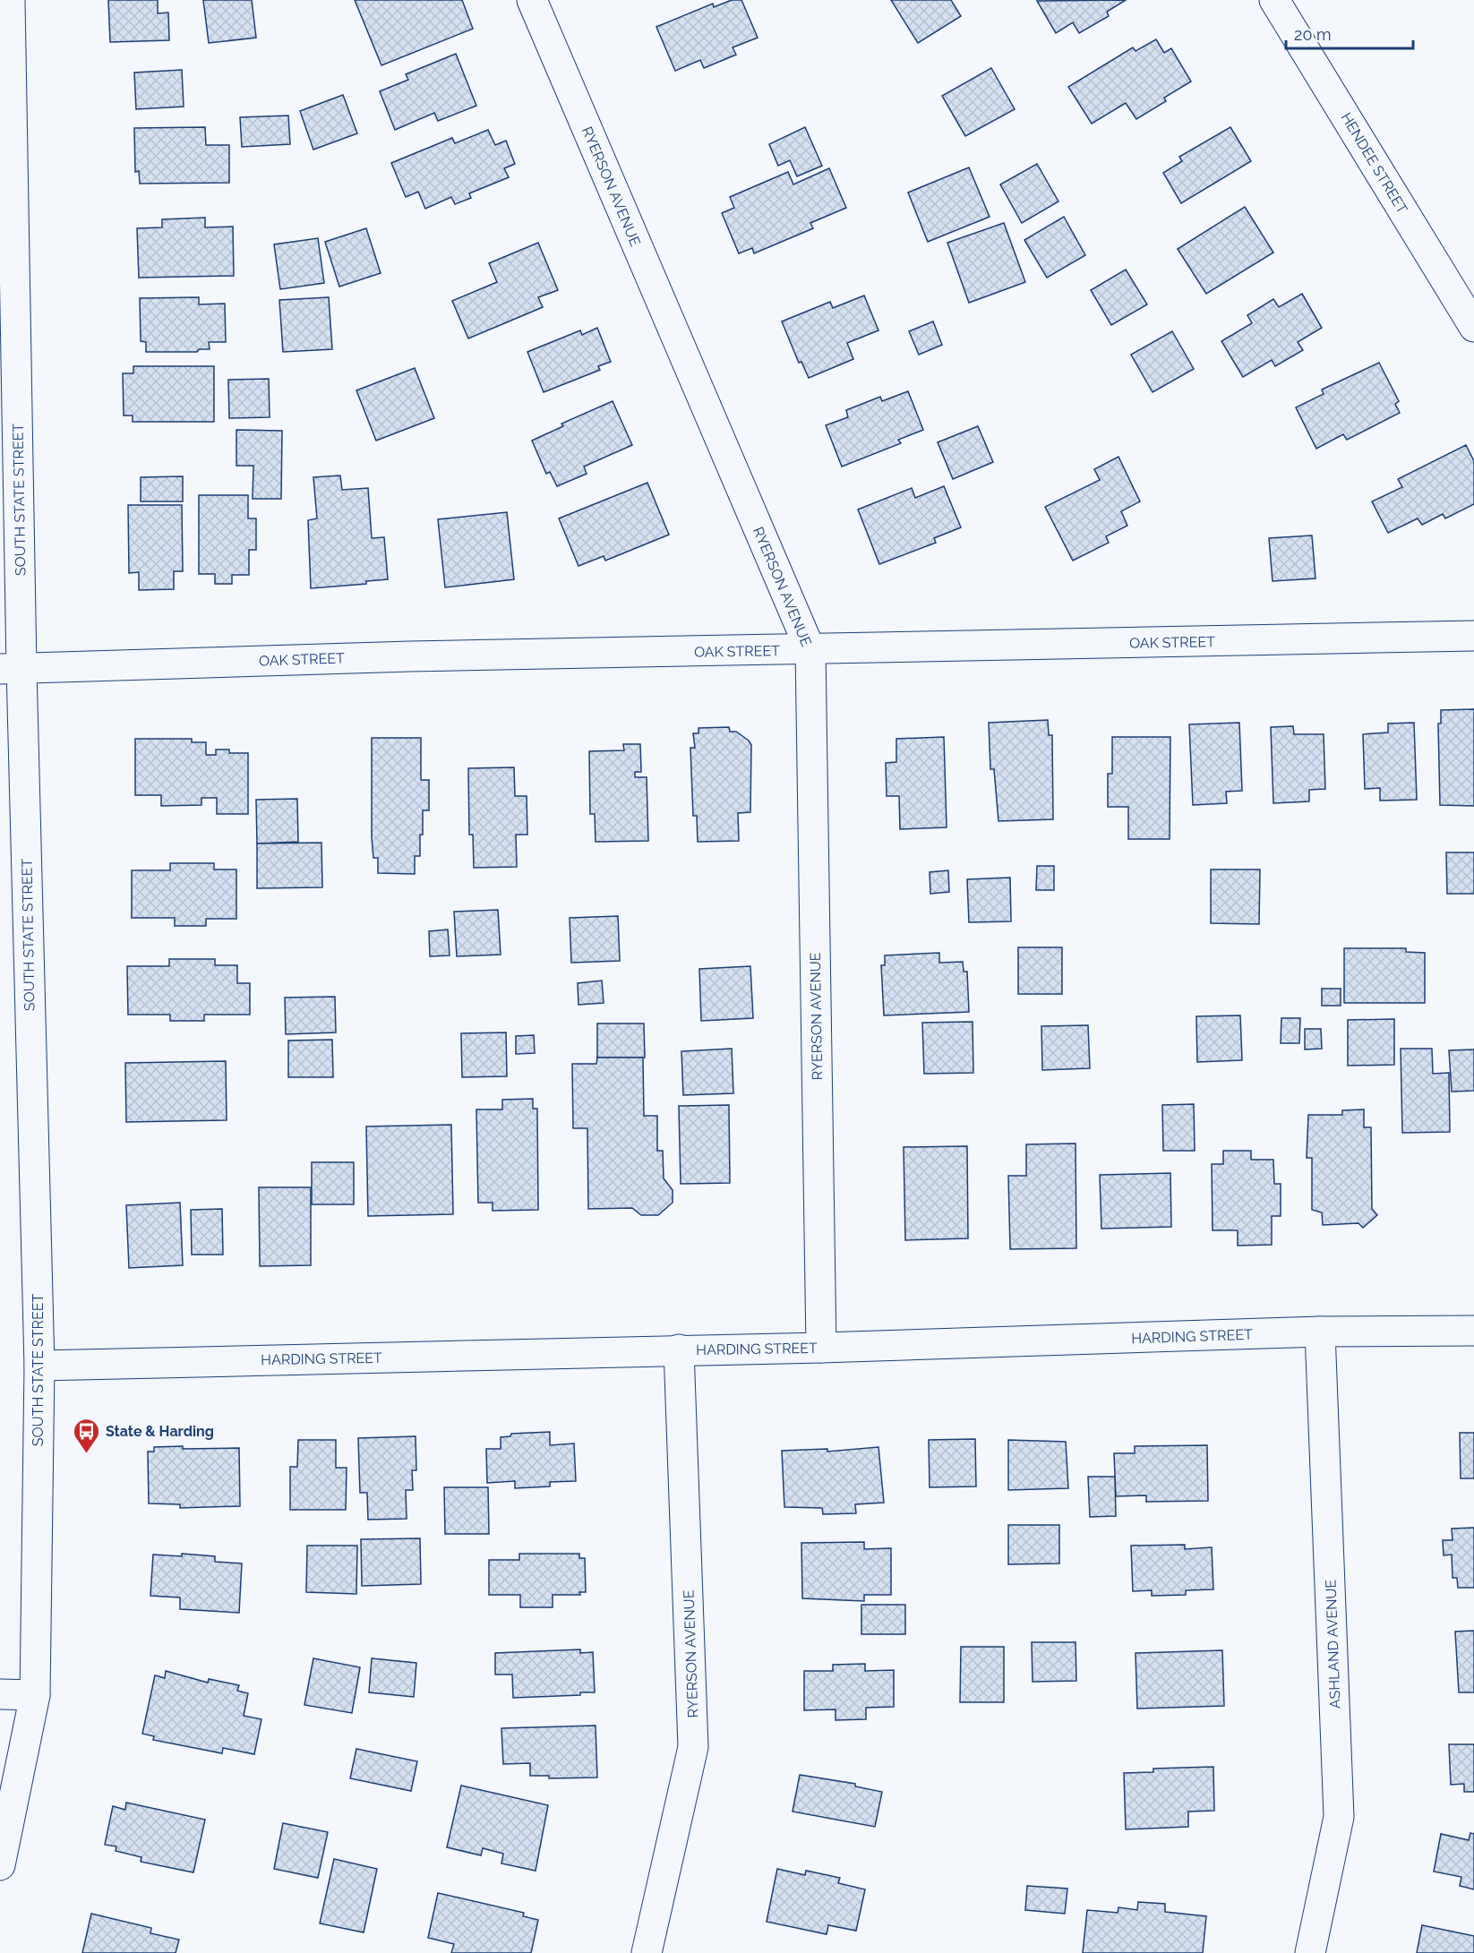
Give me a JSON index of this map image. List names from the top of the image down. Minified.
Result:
{"streets":{"street":["HENDEE STREET","RYERSON AVENUE","SOUTH STATE STREET","OAK STREET","HARDING STREET","ASHLAND AVENUE"]},"crossings":[["RYERSON AVENUE","OAK STREET"],["RYERSON AVENUE","HARDING STREET"],["SOUTH STATE STREET","OAK STREET"],["SOUTH STATE STREET","HARDING STREET"],["HARDING STREET","ASHLAND AVENUE"]],"places":{"bus stop":["State & Harding"]},"scale_bar":"20 m"}
